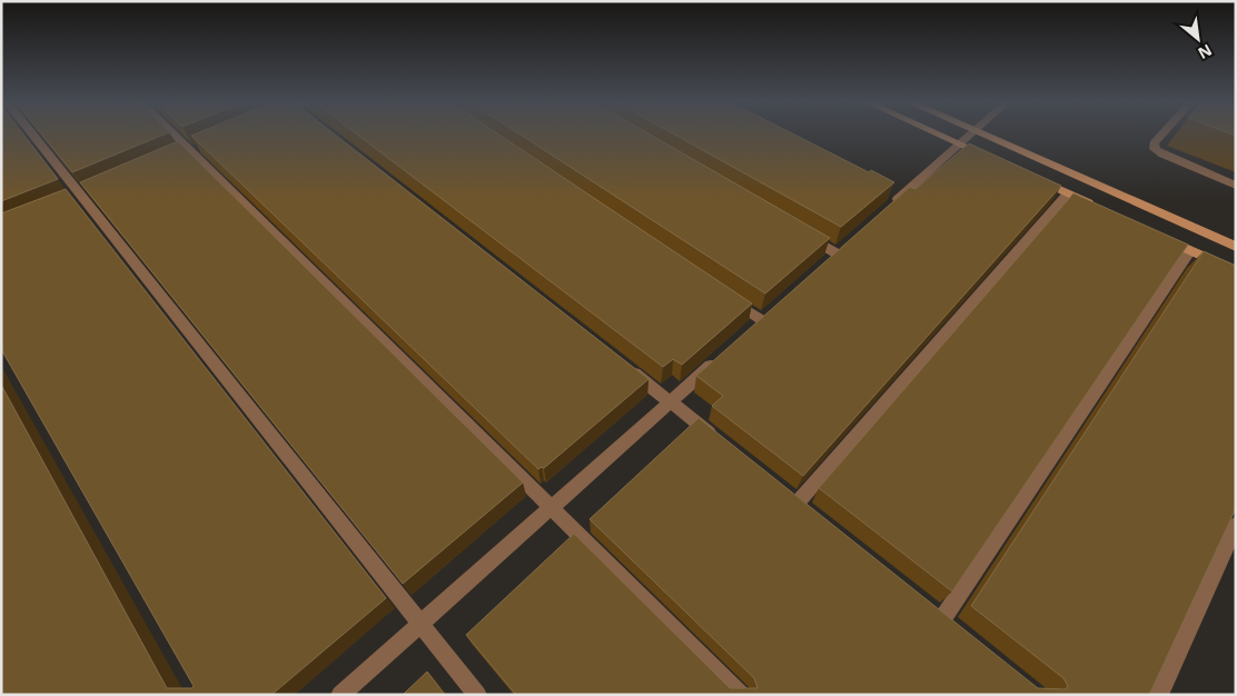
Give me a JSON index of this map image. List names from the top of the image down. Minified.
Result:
{"north":"bottom right"}
